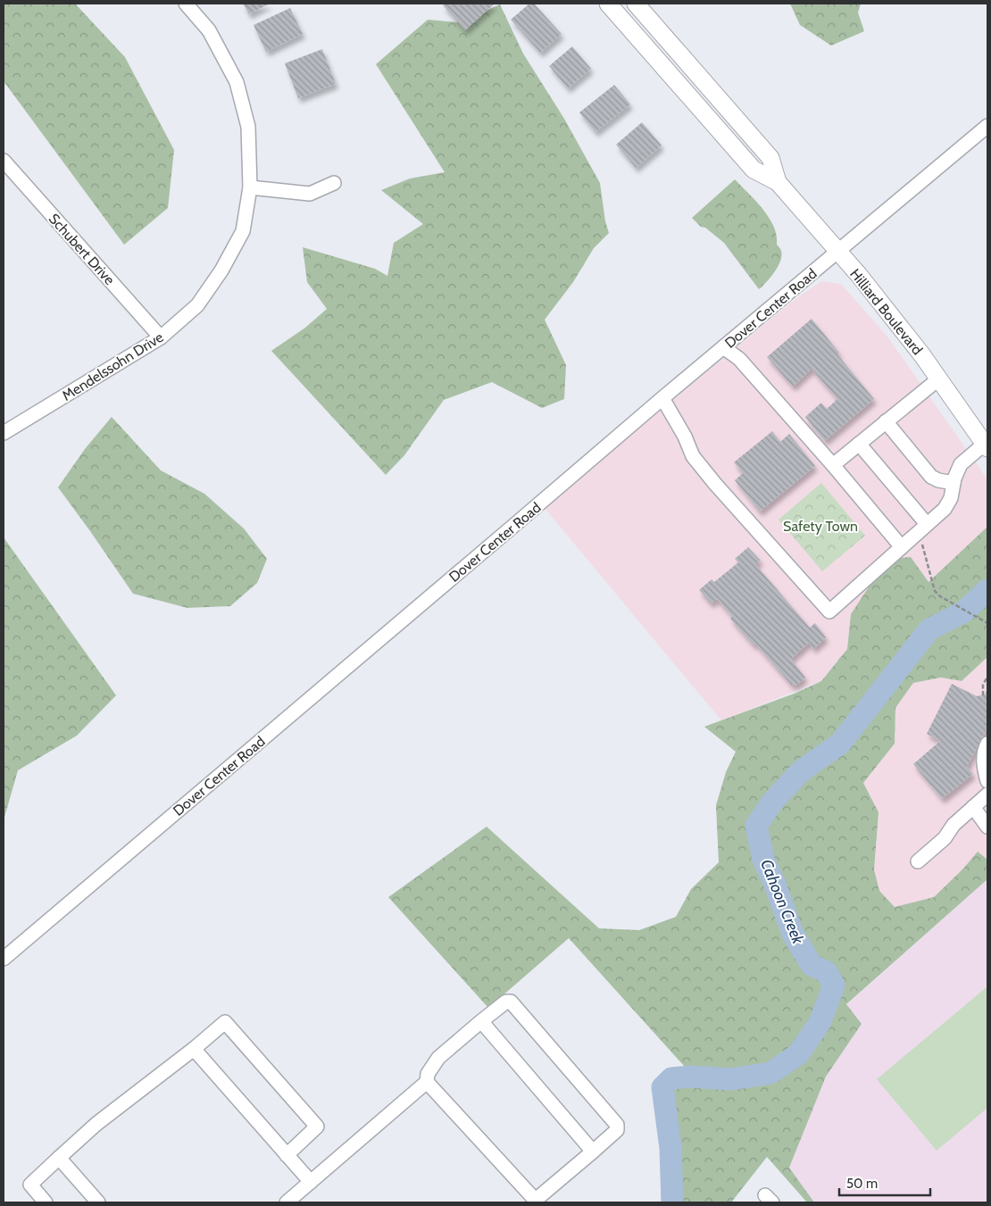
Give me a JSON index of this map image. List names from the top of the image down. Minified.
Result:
{"streets":{"main road":["Hilliard Boulevard"],"street":["Schubert Drive","Dover Center Road","Mendelssohn Drive"]},"crossings":[["Schubert Drive","Mendelssohn Drive"],["Dover Center Road","Hilliard Boulevard"]],"water":["Cahoon Creek"],"parks":["Safety Town"],"scale_bar":"50 m"}
